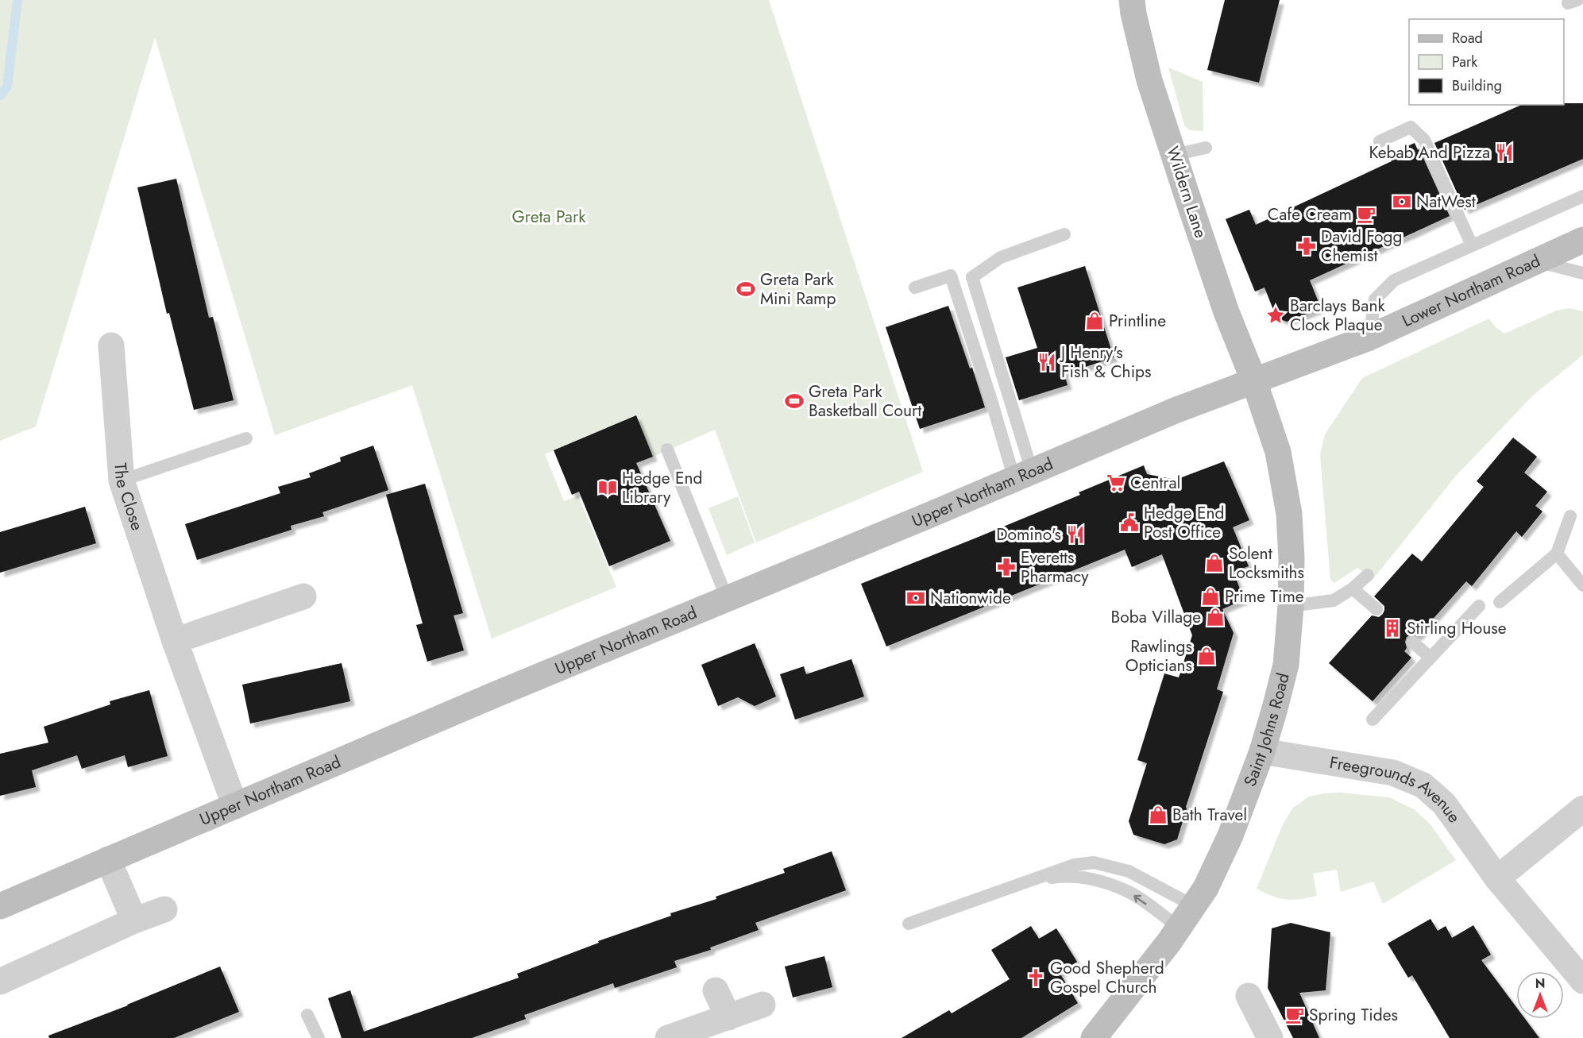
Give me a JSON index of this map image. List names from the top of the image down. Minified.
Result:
{"streets":{"main road":["Wildern Lane","Lower Northam Road","Upper Northam Road","Saint Johns Road"],"street":["The Close","Freegrounds Avenue"]},"crossings":[["Wildern Lane","Lower Northam Road"],["Wildern Lane","Upper Northam Road"],["Wildern Lane","Saint Johns Road"],["Lower Northam Road","Upper Northam Road"],["Lower Northam Road","Saint Johns Road"],["Upper Northam Road","The Close"],["Upper Northam Road","Saint Johns Road"],["Saint Johns Road","Freegrounds Avenue"]],"parks":["Greta Park"],"places":{"restaurant":["Kebab And Pizza","J Henry's Fish & Chips","Domino's"],"bank":["NatWest","Nationwide"],"cafe":["Cafe Cream","Spring Tides"],"pharmacy":["David Fogg Chemist","Everetts Pharmacy"],"sports":["Greta Park Mini Ramp","Greta Park Basketball Court"],"place":["Barclays Bank Clock Plaque"],"shop":["Printline","Solent Locksmiths","Prime Time","Boba Village","Rawlings Opticians","Bath Travel"],"supermarket":["Central"],"library":["Hedge End Library"],"public building":["Hedge End Post Office"],"building":["Stirling House"],"church":["Good Shepherd Gospel Church"]},"legend":["Road","Park","Building"],"north":"top"}
